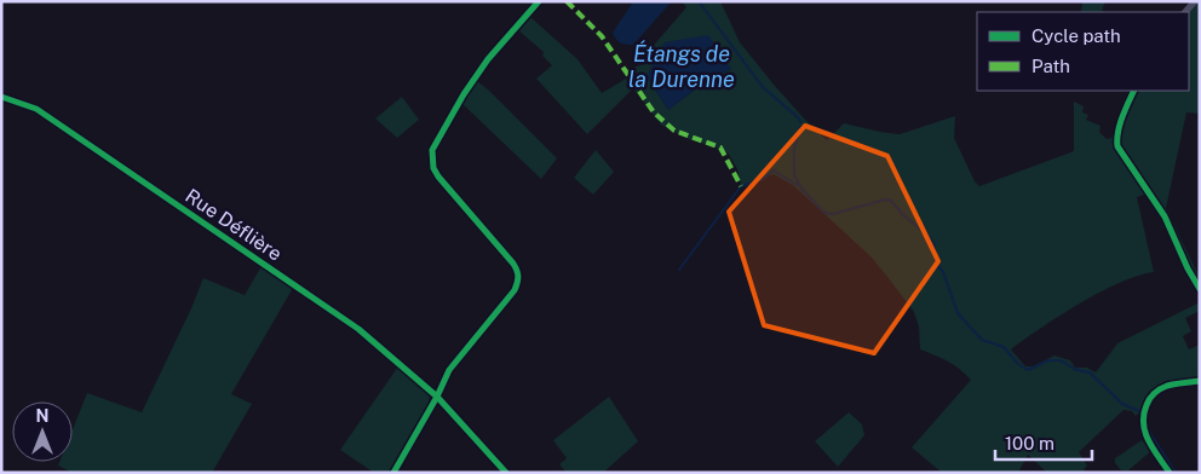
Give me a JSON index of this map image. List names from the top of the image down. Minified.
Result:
{"streets":{"street":["Rue Déflière"]},"water":["Étangs de la Durenne"],"legend":["Cycle path","Path"],"scale_bar":"100 m","north":"top"}
